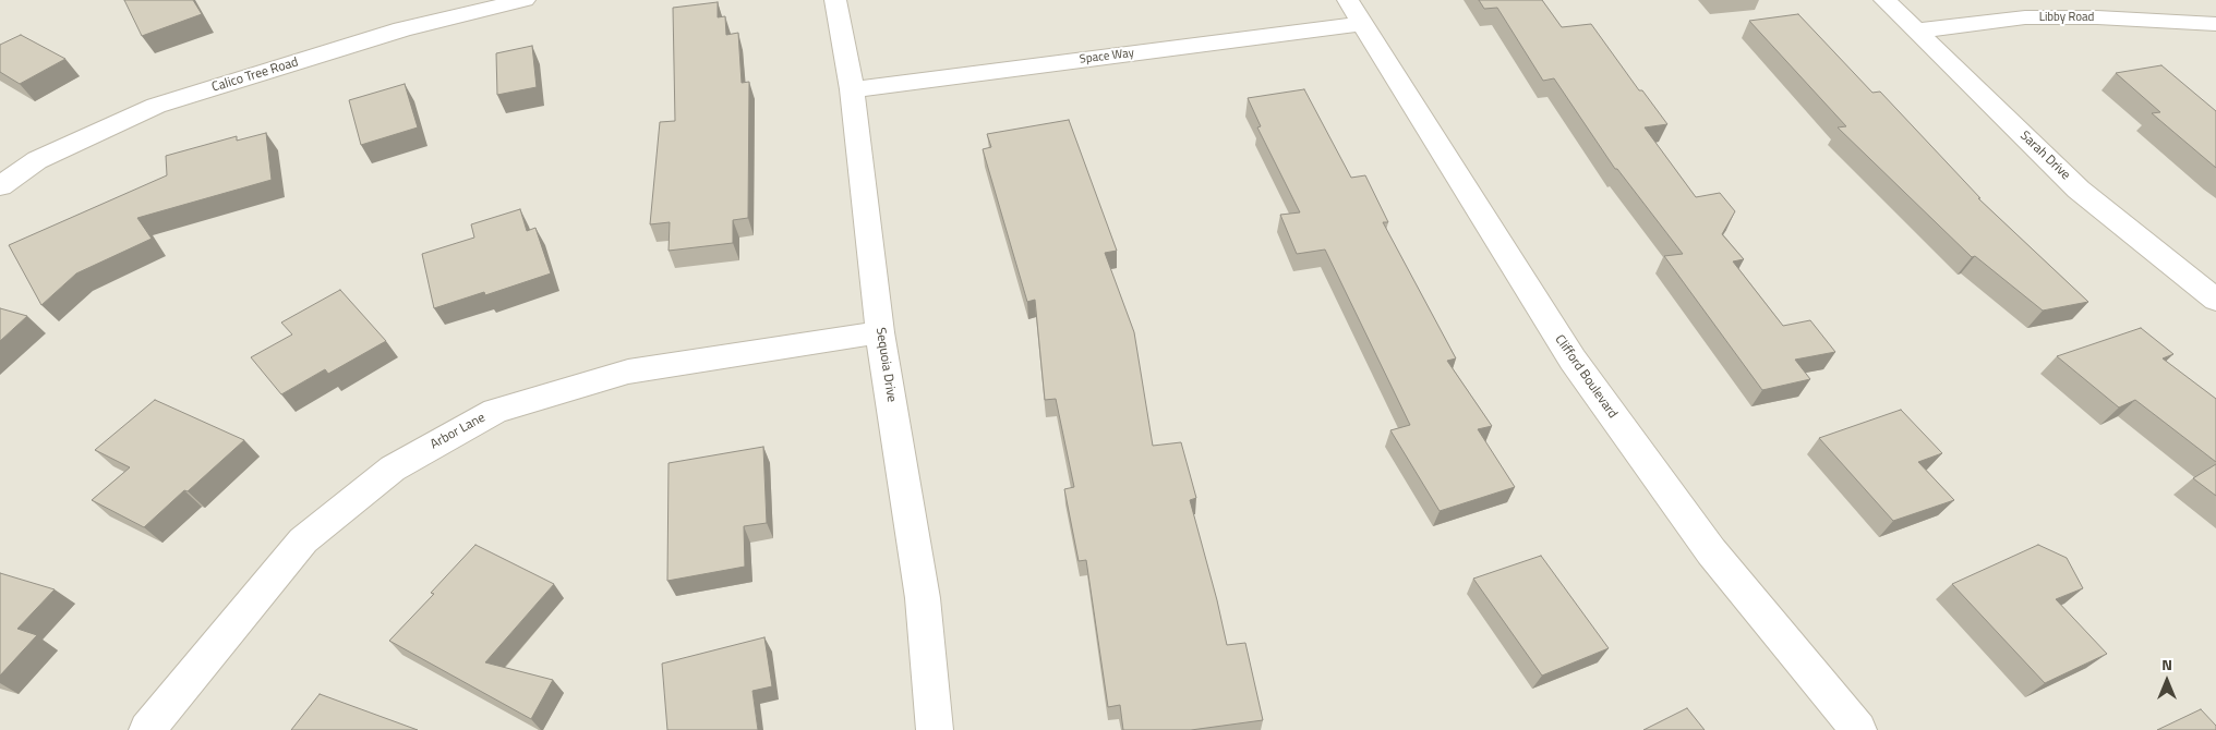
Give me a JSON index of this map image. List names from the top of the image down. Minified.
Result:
{"streets":{"street":["Libby Road","Space Way","Calico Tree Road","Sarah Drive","Sequoia Drive","Clifford Boulevard","Arbor Lane"]},"crossings":[["Libby Road","Sarah Drive"],["Space Way","Sequoia Drive"],["Space Way","Clifford Boulevard"],["Sequoia Drive","Arbor Lane"]],"north":"top"}
